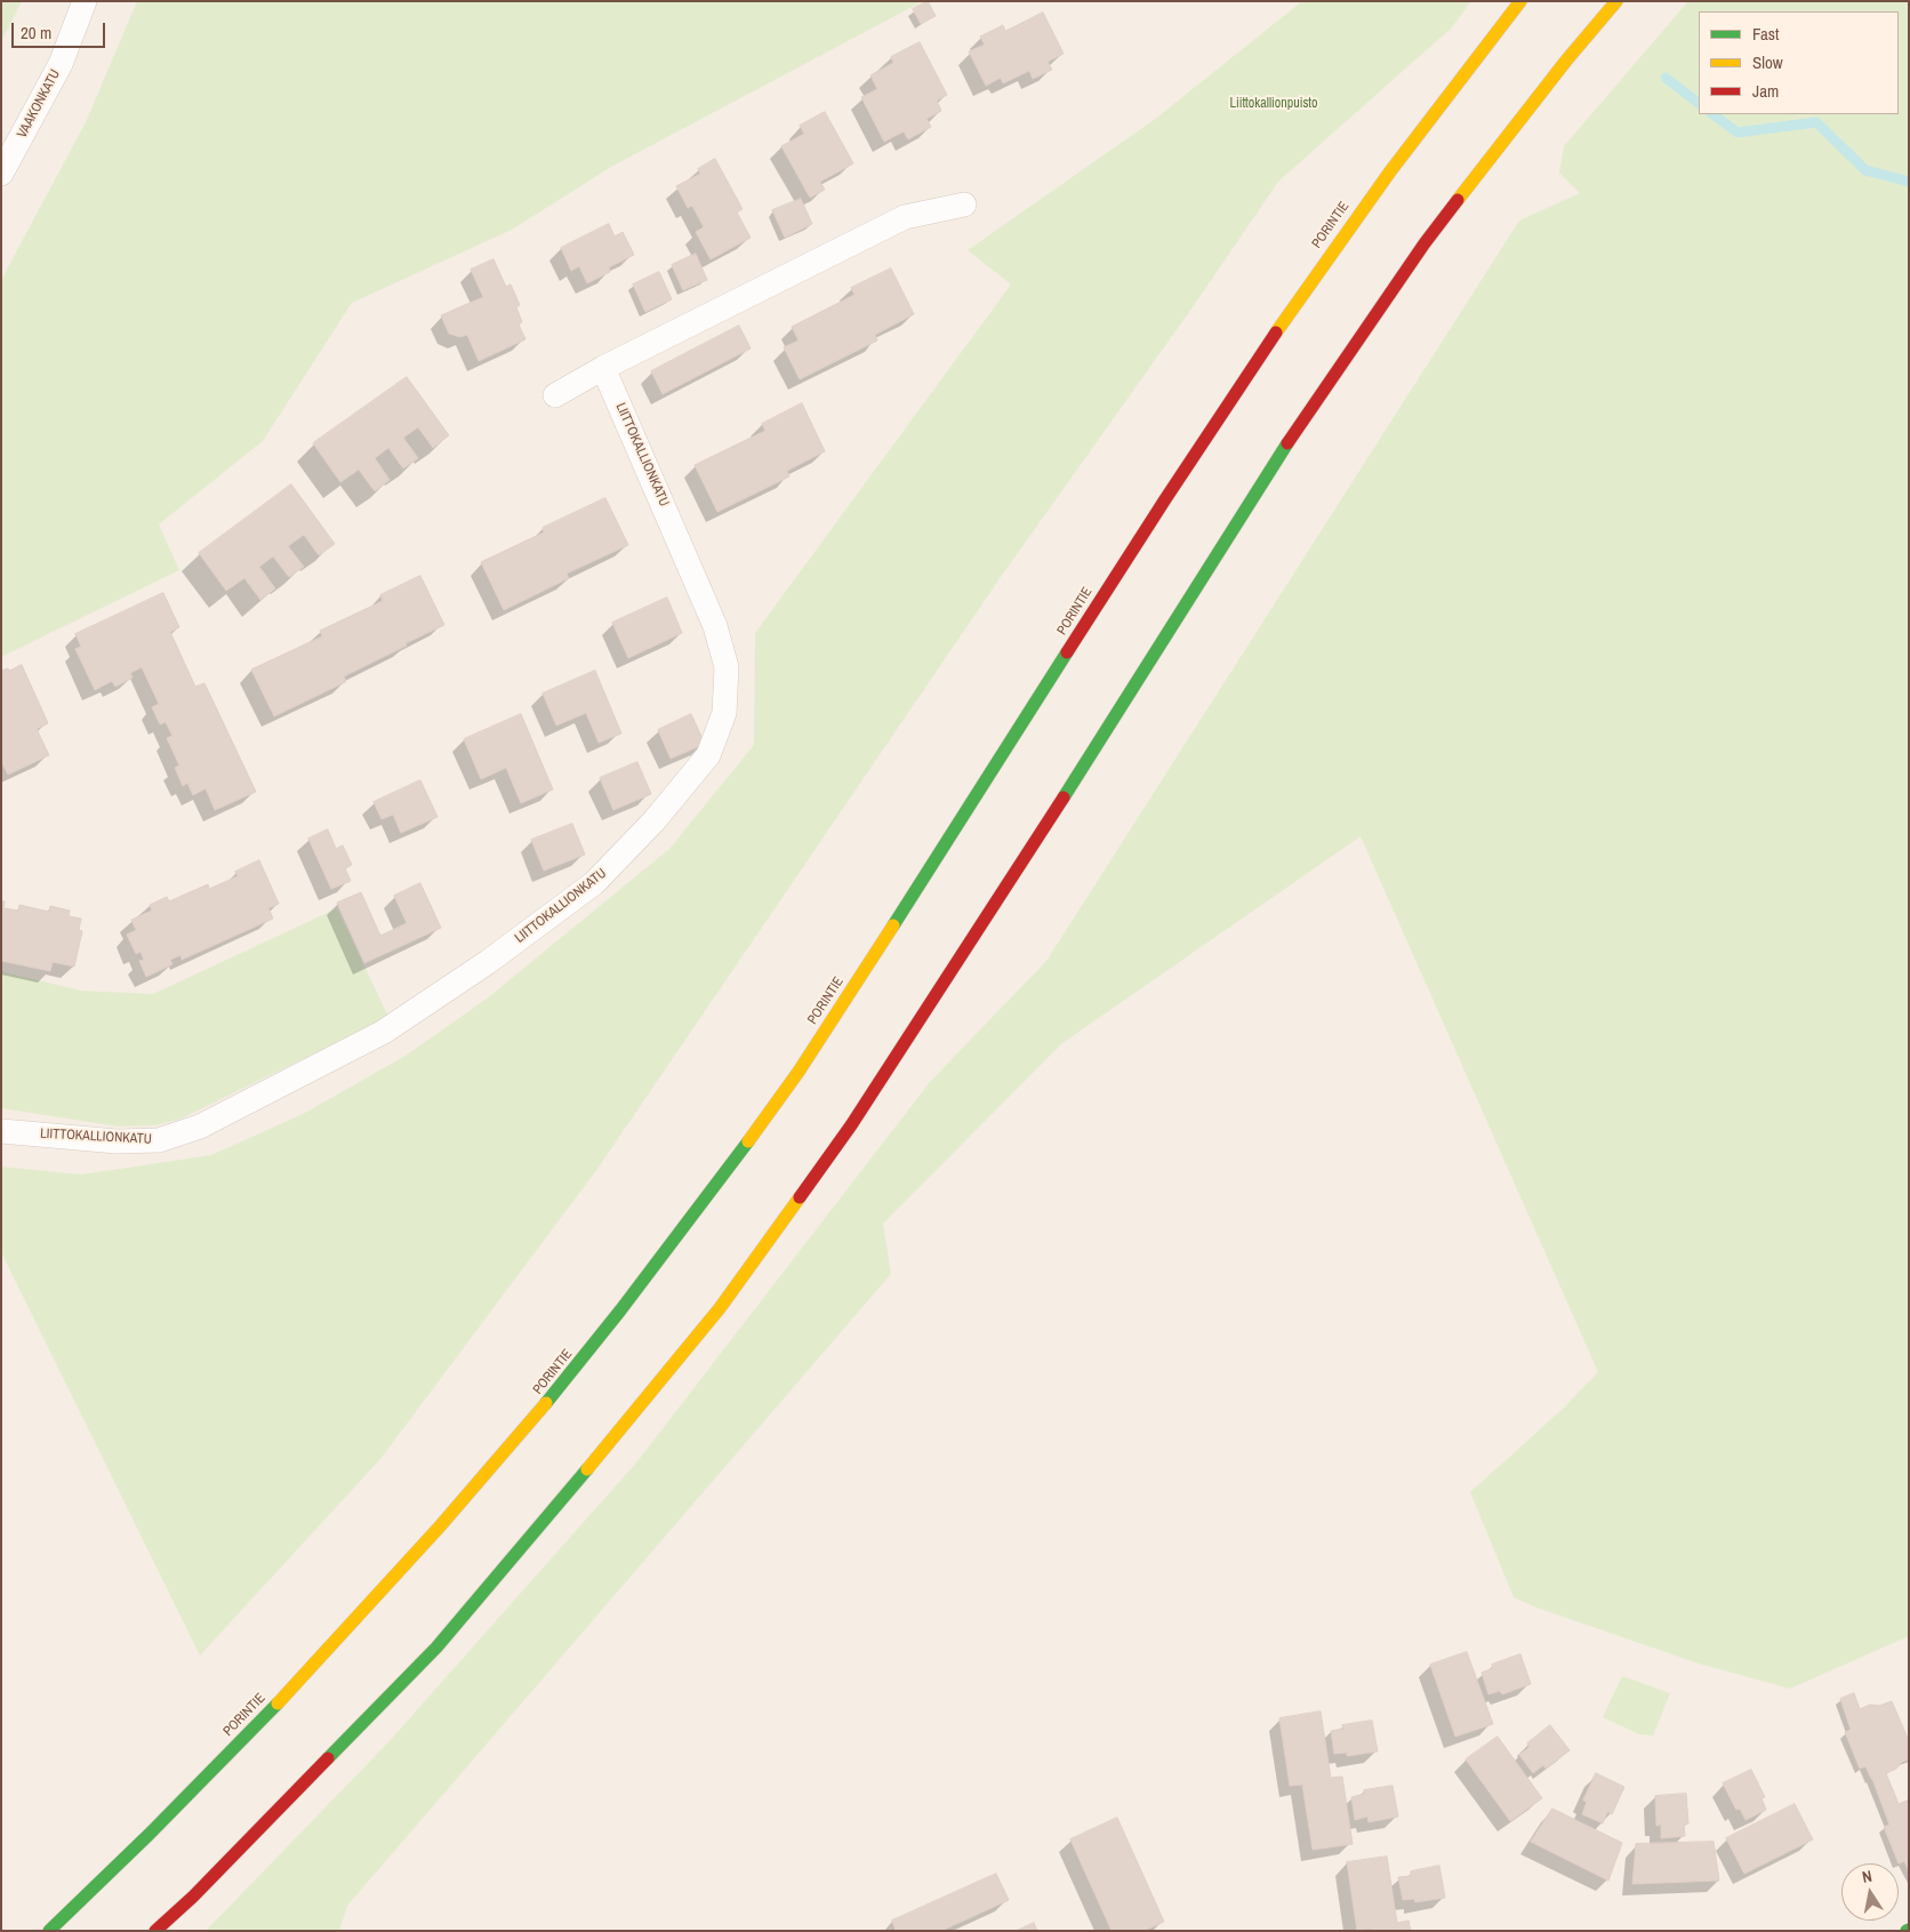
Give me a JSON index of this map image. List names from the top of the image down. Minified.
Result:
{"streets":{"highway":["PORINTIE"],"street":["VAAKONKATU","LIITTOKALLIONKATU"]},"parks":["Liittokallionpuisto"],"legend":["Fast","Slow","Jam"],"scale_bar":"20 m","north":"top"}
